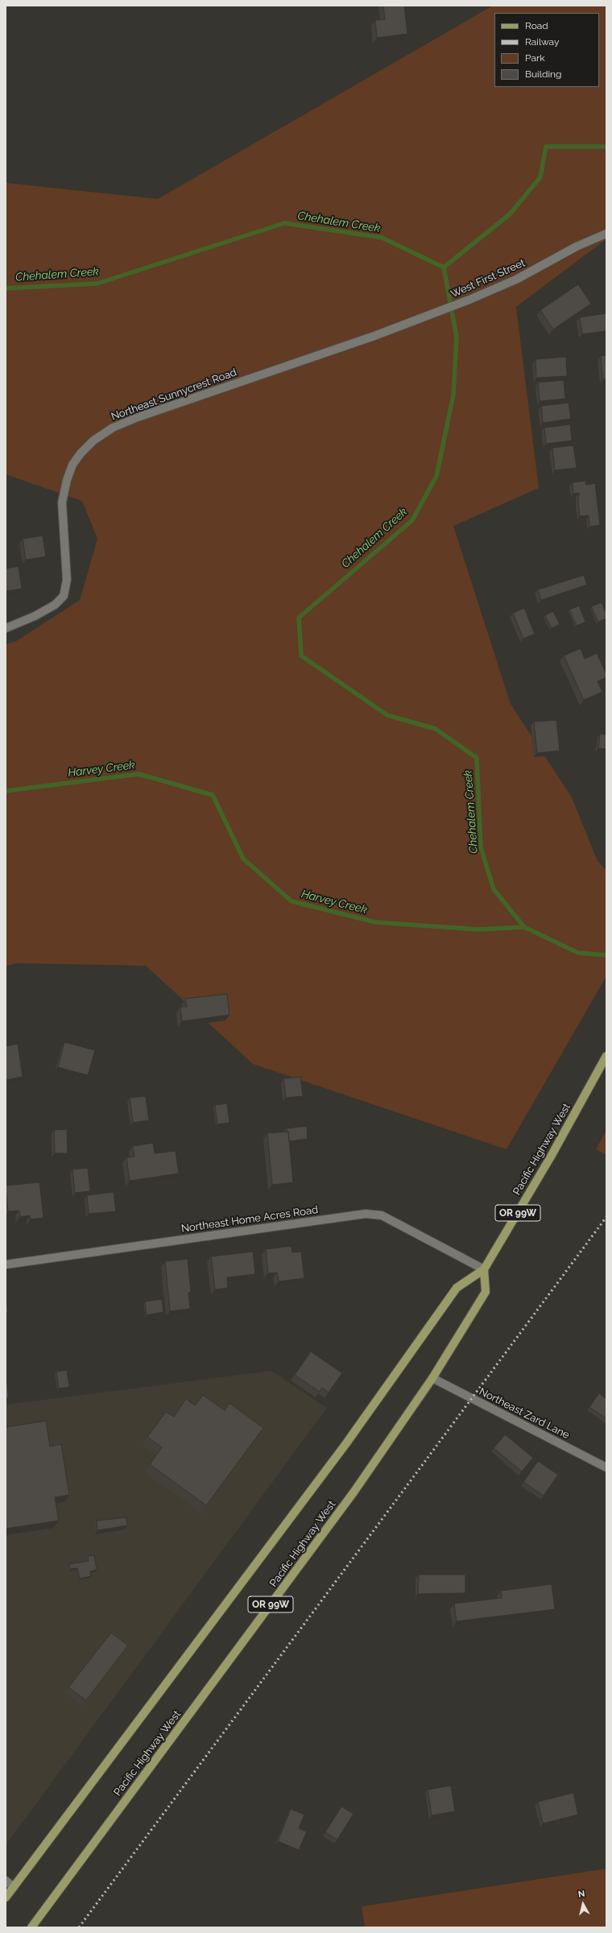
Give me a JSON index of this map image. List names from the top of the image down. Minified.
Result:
{"streets":{"main road":["Pacific Highway West","OR 99W"],"street":["West First Street","Northeast Sunnycrest Road","Northeast Home Acres Road","Northeast Zard Lane"]},"crossings":[["West First Street","Northeast Sunnycrest Road"],["Pacific Highway West","Northeast Home Acres Road"],["Pacific Highway West","Northeast Zard Lane"]],"water":["Chehalem Creek","Harvey Creek"],"legend":["Road","Railway","Park","Building"],"north":"top"}
